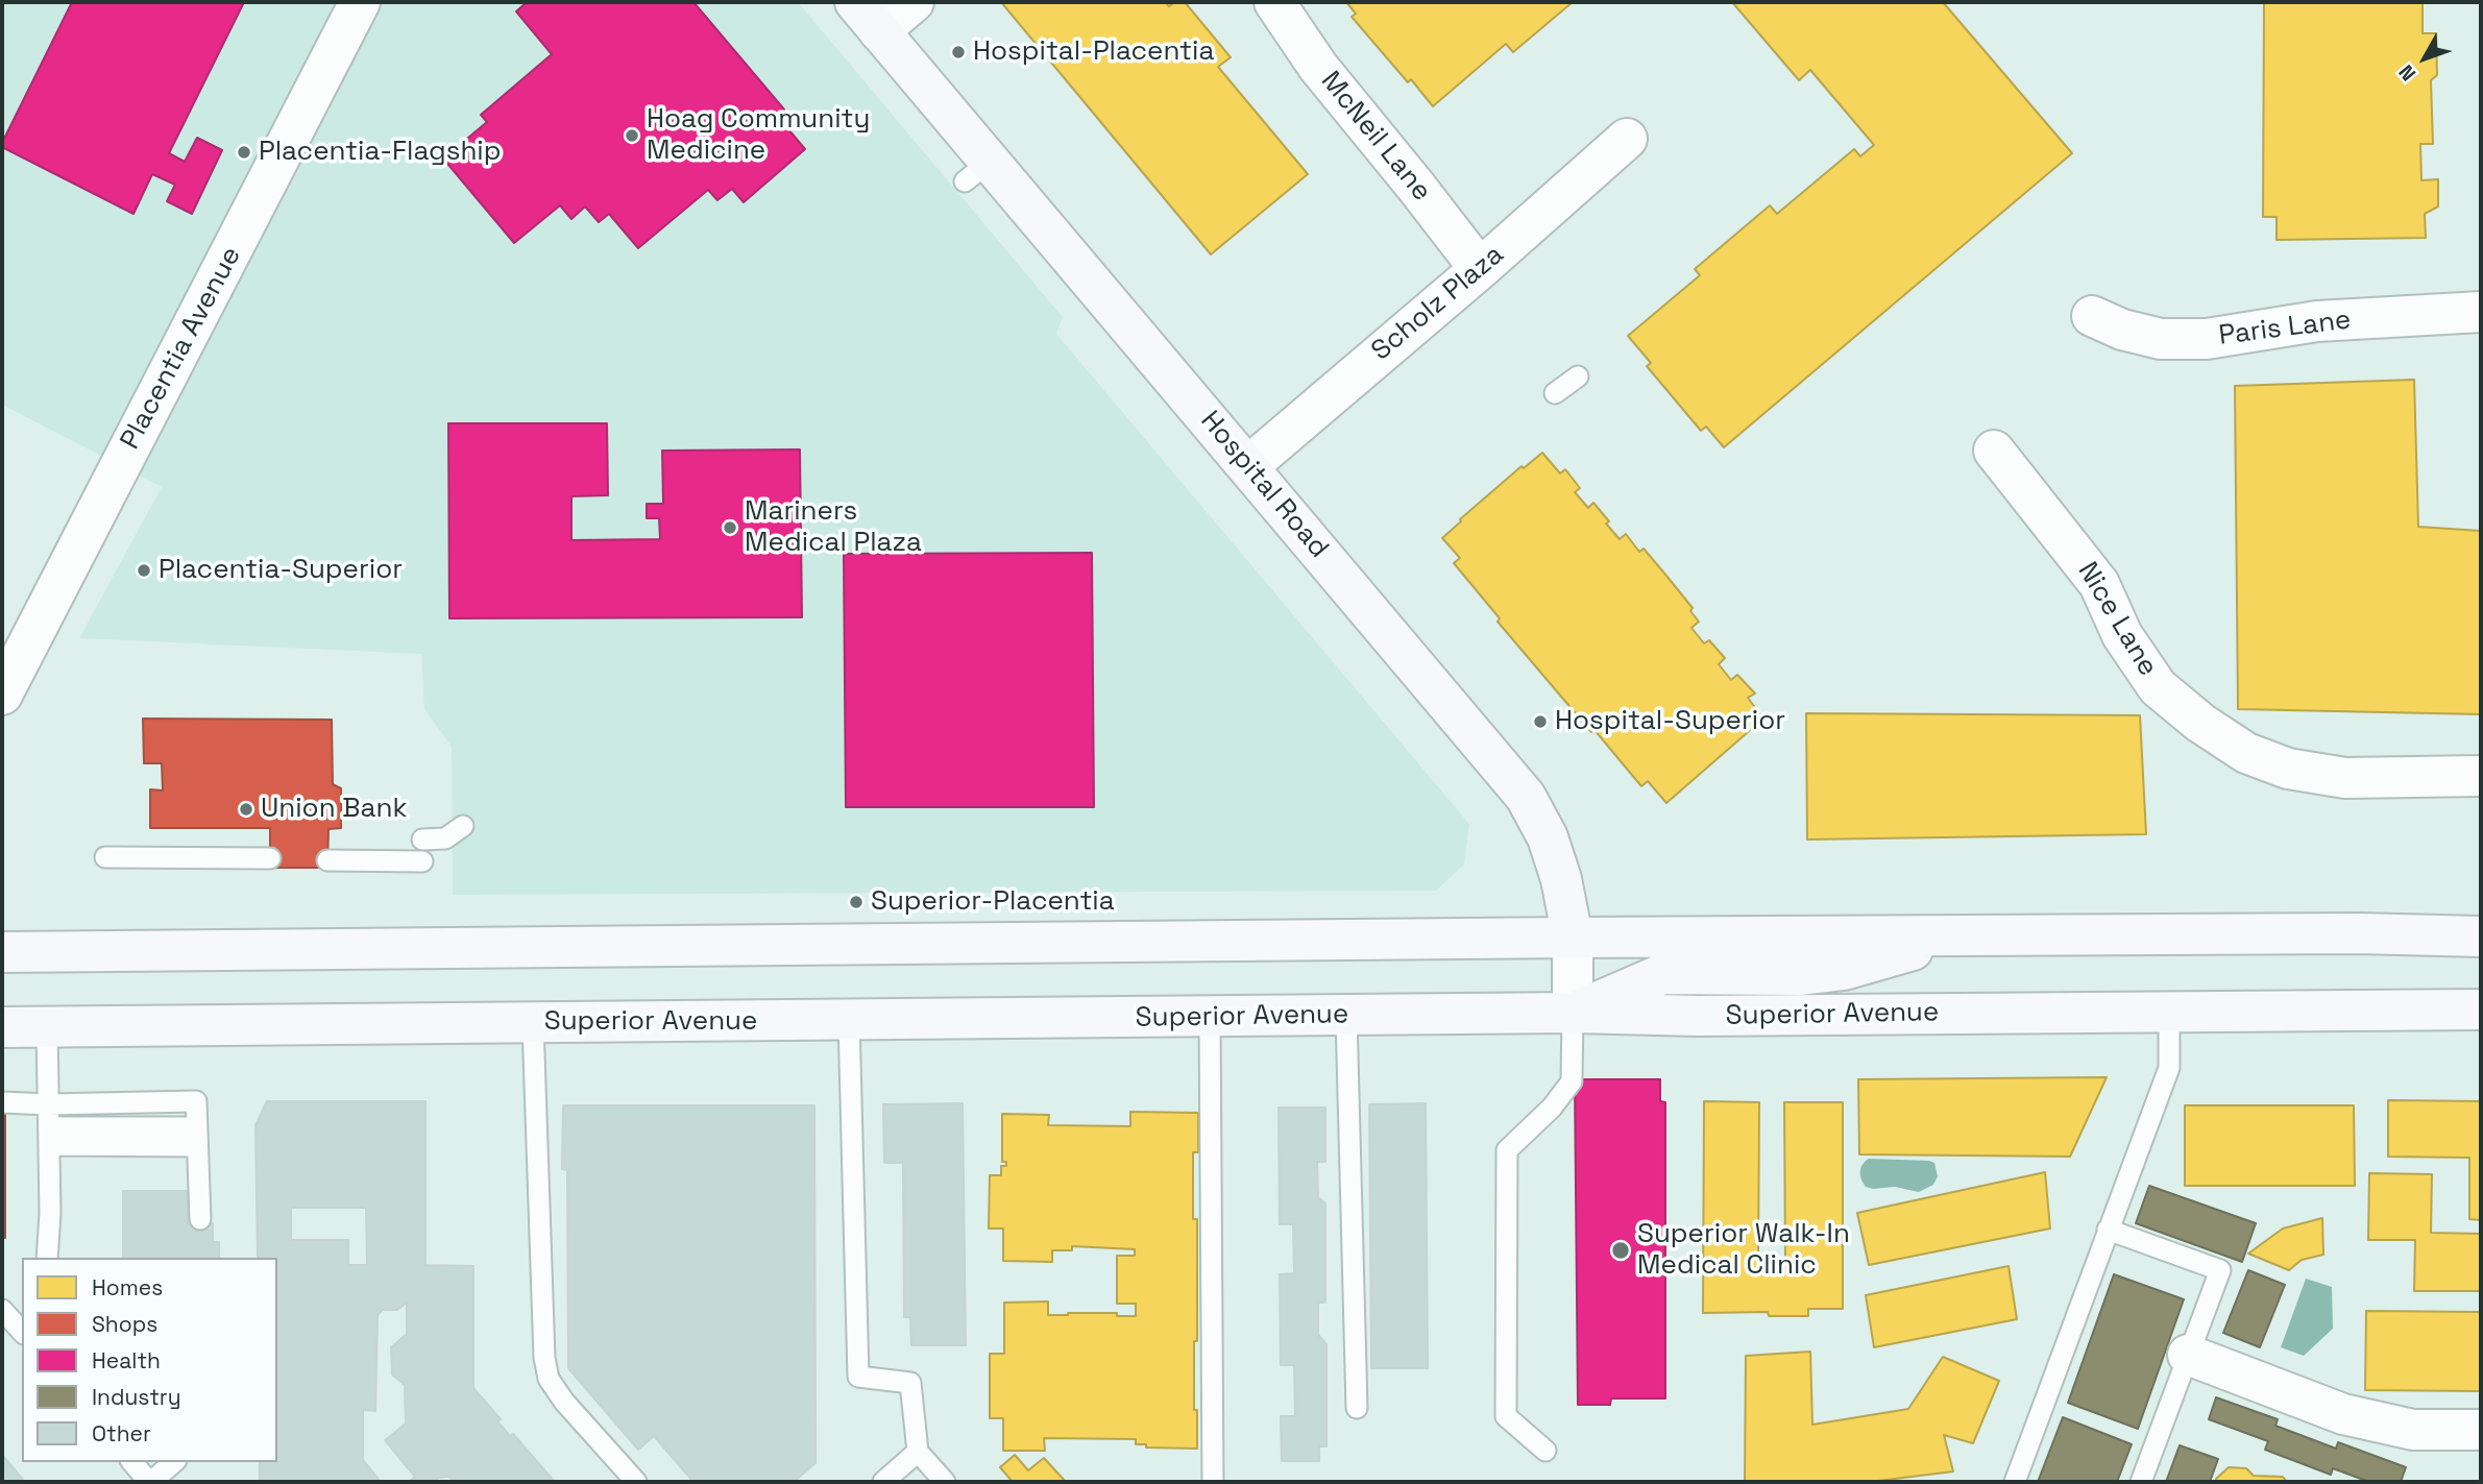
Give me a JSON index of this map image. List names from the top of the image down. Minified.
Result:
{"streets":{"main road":["Hospital Road","Superior Avenue"],"street":["McNeil Lane","Scholz Plaza","Paris Lane","Placentia Avenue","Nice Lane"]},"crossings":[["McNeil Lane","Scholz Plaza"],["Scholz Plaza","Hospital Road"],["Hospital Road","Superior Avenue"]],"places":["Hospital-Placentia","Hoag Community Medicine","Placentia-Flagship","Mariners Medical Plaza","Placentia-Superior","Hospital-Superior","Union Bank","Superior-Placentia","Superior Walk-In Medical Clinic"],"legend":["Homes","Shops","Health","Industry","Other"],"north":"bottom left"}
